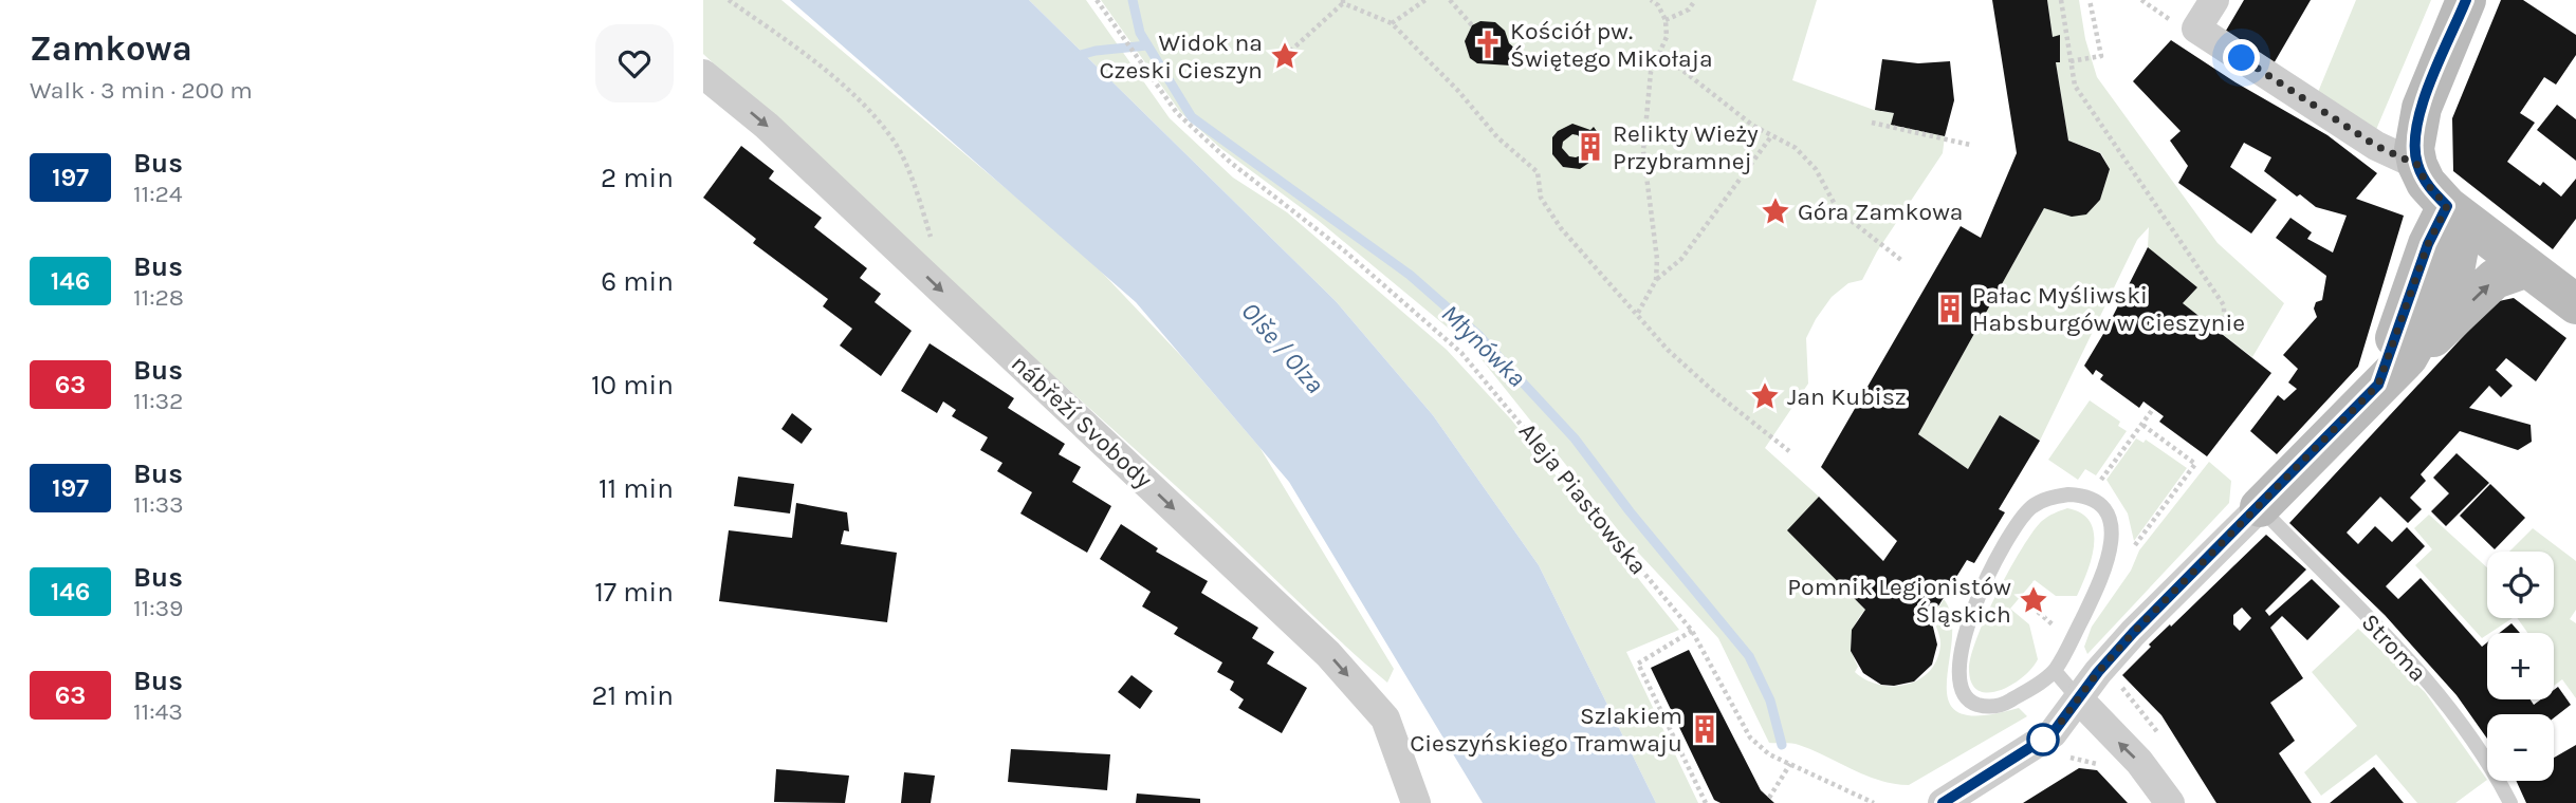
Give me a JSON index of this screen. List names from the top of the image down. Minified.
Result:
{"streets":{"street":["nábřeží Svobody"],"lane":["Stroma"],"path":["Aleja Piastowska"]},"one_way":["nábřeží Svobody"],"water":["Młynówka","Olše / Olza"],"places":{"church":["Kościół pw. Świętego Mikołaja"],"place":["Widok na Czeski Cieszyn","Góra Zamkowa","Jan Kubisz","Pomnik Legionistów Śląskich"],"building":["Relikty Wieży Przybramnej","Pałac Myśliwski Habsburgów w Cieszynie","Szlakiem Cieszyńskiego Tramwaju"]},"lines":["bus line 197"],"page":{"heading":["Zamkowa","Walk · 3 min · 200 m"],"list":[{"mark":"197","name":"Bus","note":"11:24","value":"2 min"},{"mark":"146","name":"Bus","note":"11:28","value":"6 min"},{"mark":"63","name":"Bus","note":"11:32","value":"10 min"},{"mark":"197","name":"Bus","note":"11:33","value":"11 min"},{"mark":"146","name":"Bus","note":"11:39","value":"17 min"},{"mark":"63","name":"Bus","note":"11:43","value":"21 min"}],"map_buttons":["+","−"]}}
